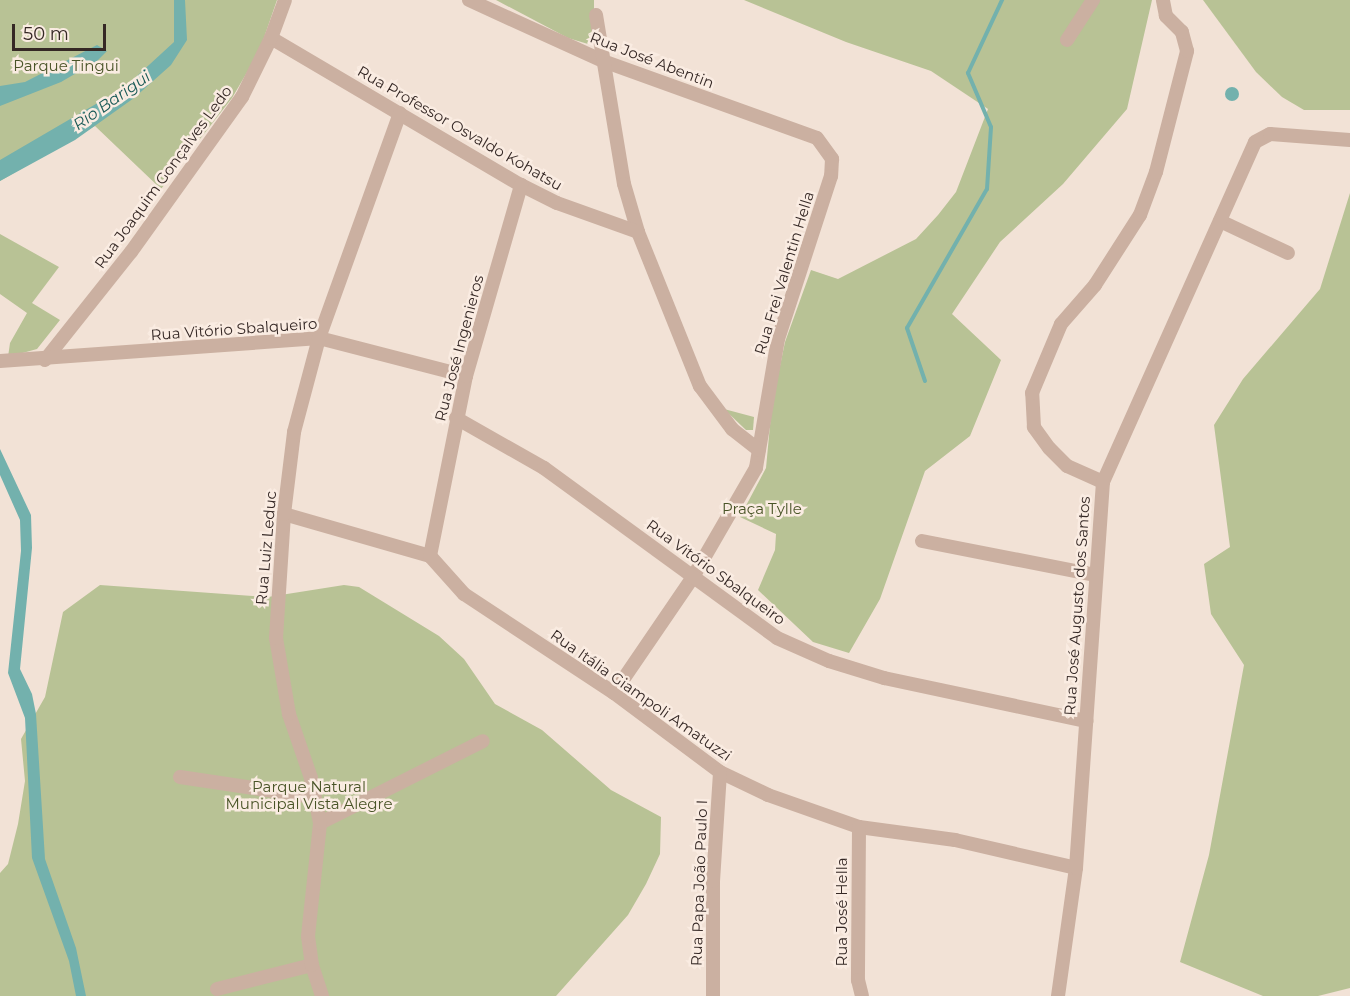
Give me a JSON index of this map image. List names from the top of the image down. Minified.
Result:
{"streets":{"street":["Rua José Abentin","Rua Professor Osvaldo Kohatsu","Rua Joaquim Gonçalves Ledo","Rua Frei Valentin Hella","Rua Vitório Sbalqueiro","Rua José Ingenieros","Rua Luiz Leduc","Rua José Augusto dos Santos","Rua Itália Giampoli Amatuzzi","Rua Papa João Paulo I","Rua José Hella"]},"crossings":[["Rua José Abentin","Rua Frei Valentin Hella"],["Rua Professor Osvaldo Kohatsu","Rua Joaquim Gonçalves Ledo"],["Rua Professor Osvaldo Kohatsu","Rua José Ingenieros"],["Rua Professor Osvaldo Kohatsu","Rua Luiz Leduc"],["Rua Joaquim Gonçalves Ledo","Rua Vitório Sbalqueiro"],["Rua Frei Valentin Hella","Rua Vitório Sbalqueiro"],["Rua Frei Valentin Hella","Rua Itália Giampoli Amatuzzi"],["Rua Vitório Sbalqueiro","Rua José Ingenieros"],["Rua Vitório Sbalqueiro","Rua Luiz Leduc"],["Rua Vitório Sbalqueiro","Rua José Augusto dos Santos"],["Rua José Ingenieros","Rua Itália Giampoli Amatuzzi"],["Rua José Augusto dos Santos","Rua Itália Giampoli Amatuzzi"],["Rua Itália Giampoli Amatuzzi","Rua Papa João Paulo I"],["Rua Itália Giampoli Amatuzzi","Rua José Hella"]],"water":["Rio Barigui"],"parks":["Parque Tingui","Praça Tylle","Parque Natural Municipal Vista Alegre"],"scale_bar":"50 m"}
